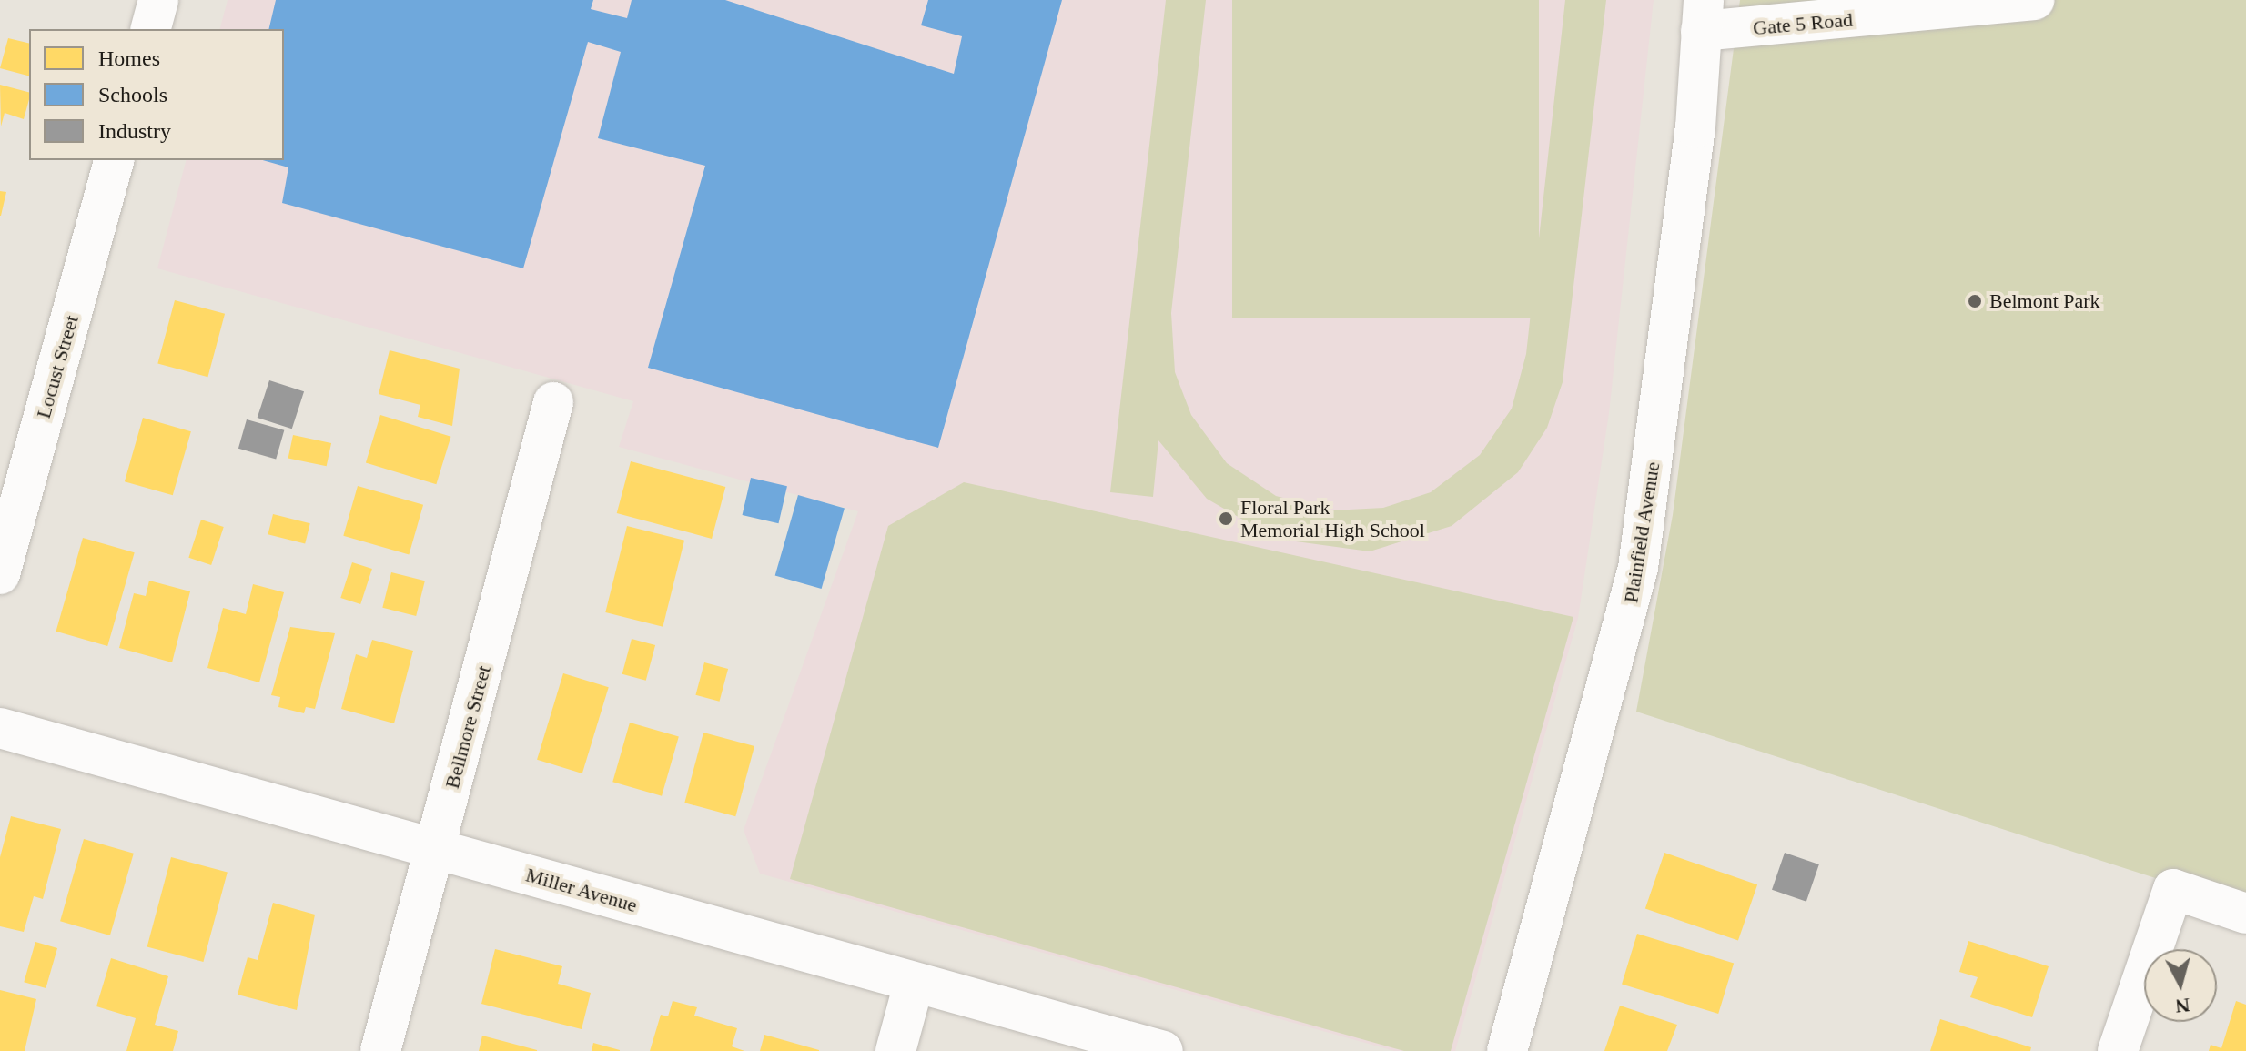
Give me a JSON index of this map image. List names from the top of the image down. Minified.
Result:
{"streets":{"street":["Gate 5 Road","Locust Street","Plainfield Avenue","Bellmore Street","Miller Avenue"]},"crossings":[["Gate 5 Road","Plainfield Avenue"],["Bellmore Street","Miller Avenue"]],"places":["Belmont Park","Floral Park Memorial High School"],"legend":["Homes","Schools","Industry"],"north":"bottom"}
